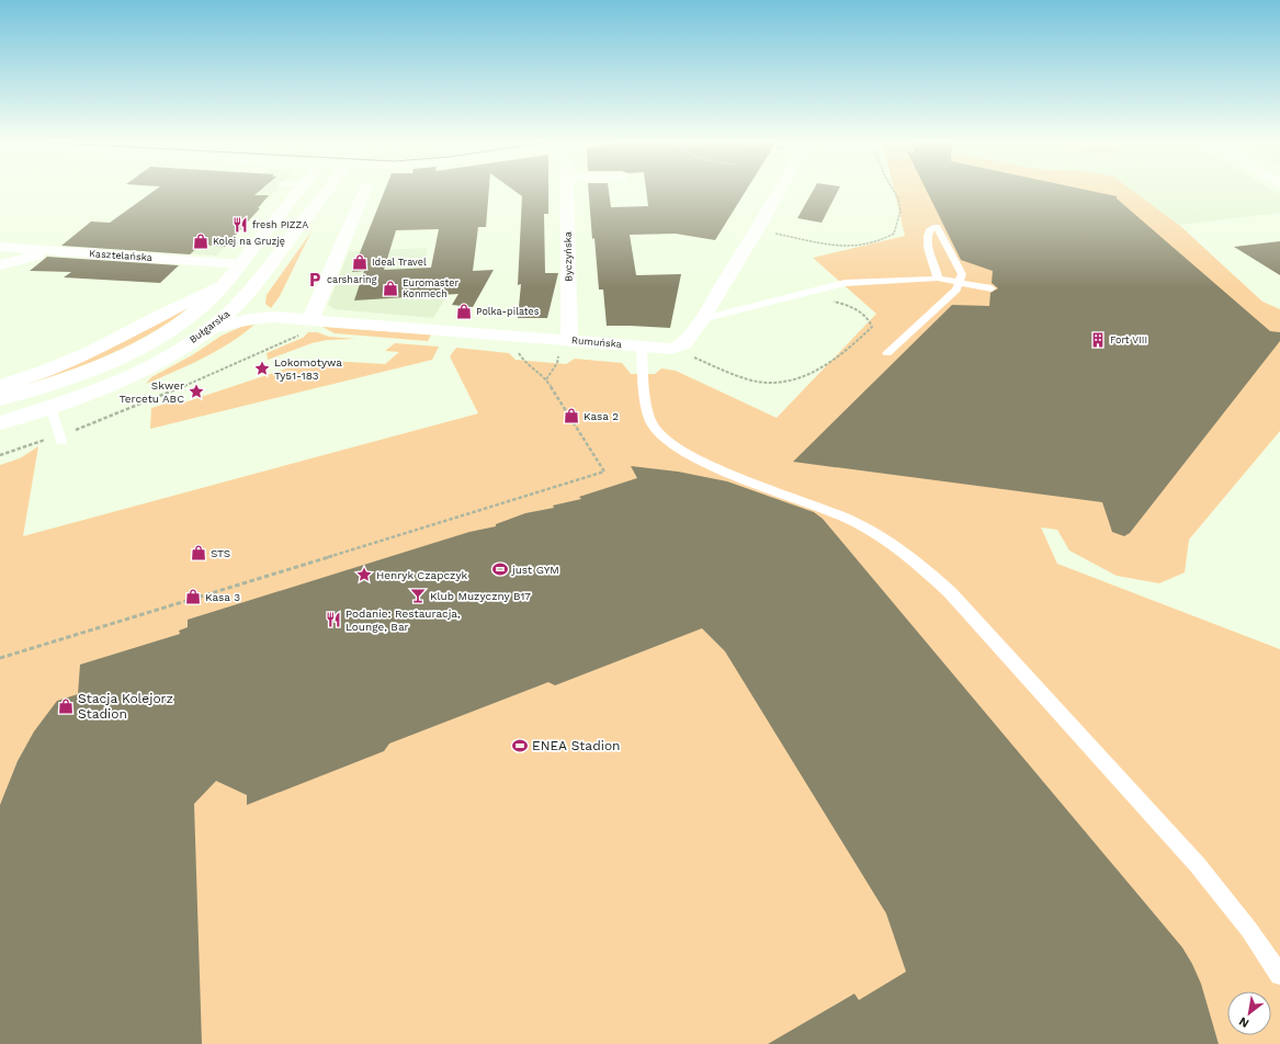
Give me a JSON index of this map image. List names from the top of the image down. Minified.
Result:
{"streets":{"street":["Kasztelańska","Byczyńska","Bułgarska","Rumuńska"]},"crossings":[["Kasztelańska","Bułgarska"],["Byczyńska","Rumuńska"],["Bułgarska","Rumuńska"]],"places":{"restaurant":["fresh PIZZA","Podanie: Restauracja, Lounge, Bar"],"shop":["Kolej na Gruzję","Ideal Travel","Euromaster Konmech","Polka-pilates","Kasa 2","STS","Kasa 3","Stacja Kolejorz Stadion"],"parking":["carsharing"],"building":["Fort VIII"],"place":["Lokomotywa Ty51-183","Skwer Tercetu ABC","Henryk Czapczyk"],"sports":["just GYM","ENEA Stadion"],"bar":["Klub Muzyczny B17"]},"north":"bottom left"}
